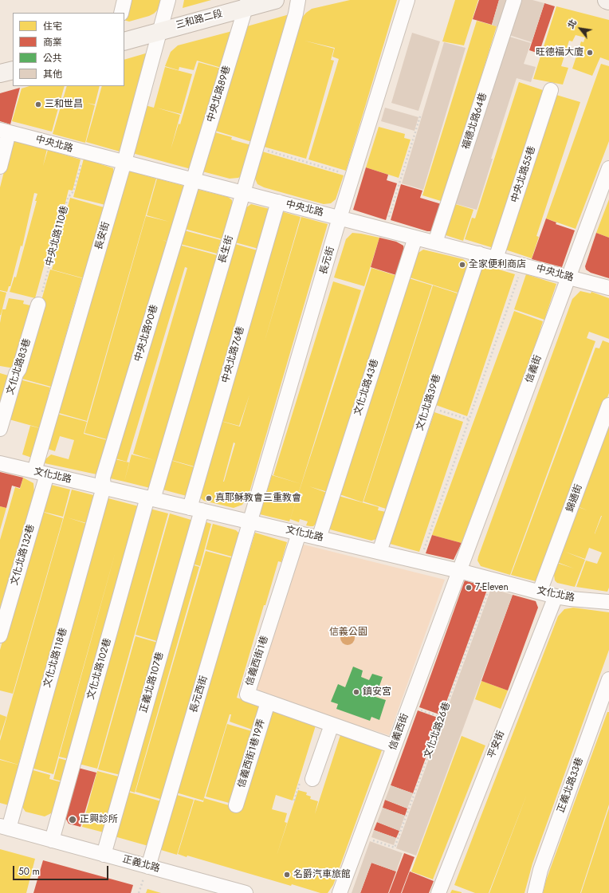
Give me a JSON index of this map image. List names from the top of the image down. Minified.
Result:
{"streets":{"main road":["三和路二段"],"street":["中央北路89巷","福德北路64巷","中央北路","中央北路55巷","長安街","長生街","長元街","中央北路90巷","中央北路76巷","文化北路83巷","信義街","文化北路43巷","文化北路39巷","文化北路","錦通街","文化北路132巷","文化北路118巷","信義西街1巷","文化北路102巷","正義北路107巷","長元西街","信義西街","平安街","信義西街1巷19弄","正義北路33巷","正義北路"],"path":["中央北路110巷","文化北路26巷"]},"crossings":[["三和路二段","中央北路89巷"],["三和路二段","長安街"],["中央北路89巷","中央北路"],["中央北路89巷","中央北路90巷"],["福德北路64巷","中央北路"],["中央北路","中央北路55巷"],["中央北路","中央北路110巷"],["中央北路","長安街"],["中央北路","長生街"],["中央北路","長元街"],["中央北路","中央北路90巷"],["中央北路","中央北路76巷"],["中央北路","信義街"],["中央北路","文化北路43巷"],["中央北路","文化北路39巷"],["中央北路110巷","文化北路83巷"],["長安街","文化北路"],["長安街","文化北路132巷"],["長生街","文化北路"],["長生街","文化北路102巷"],["長元街","文化北路"],["長元街","長元西街"],["中央北路90巷","文化北路"],["中央北路90巷","文化北路118巷"],["中央北路76巷","文化北路"],["中央北路76巷","正義北路107巷"],["信義街","文化北路"],["信義街","信義西街"],["文化北路43巷","文化北路"],["文化北路39巷","文化北路"],["文化北路","錦通街"],["文化北路","文化北路132巷"],["文化北路","文化北路118巷"],["文化北路","信義西街1巷"],["文化北路","文化北路102巷"],["文化北路","正義北路107巷"],["文化北路","長元西街"],["文化北路","文化北路26巷"],["文化北路","信義西街"],["文化北路","平安街"],["文化北路118巷","正義北路"],["信義西街1巷","信義西街"],["信義西街1巷","信義西街1巷19弄"],["文化北路102巷","正義北路"],["正義北路107巷","正義北路"],["長元西街","正義北路"],["文化北路26巷","信義西街"]],"parks":["信義公園"],"places":["旺德福大廈","三和世昌","全家便利商店","真耶穌教會三重教會","7-Eleven","鎮安宮","正興診所","名爵汽車旅館"],"legend":["住宅","商業","公共","其他"],"scale_bar":"50 m","north":"top left"}
